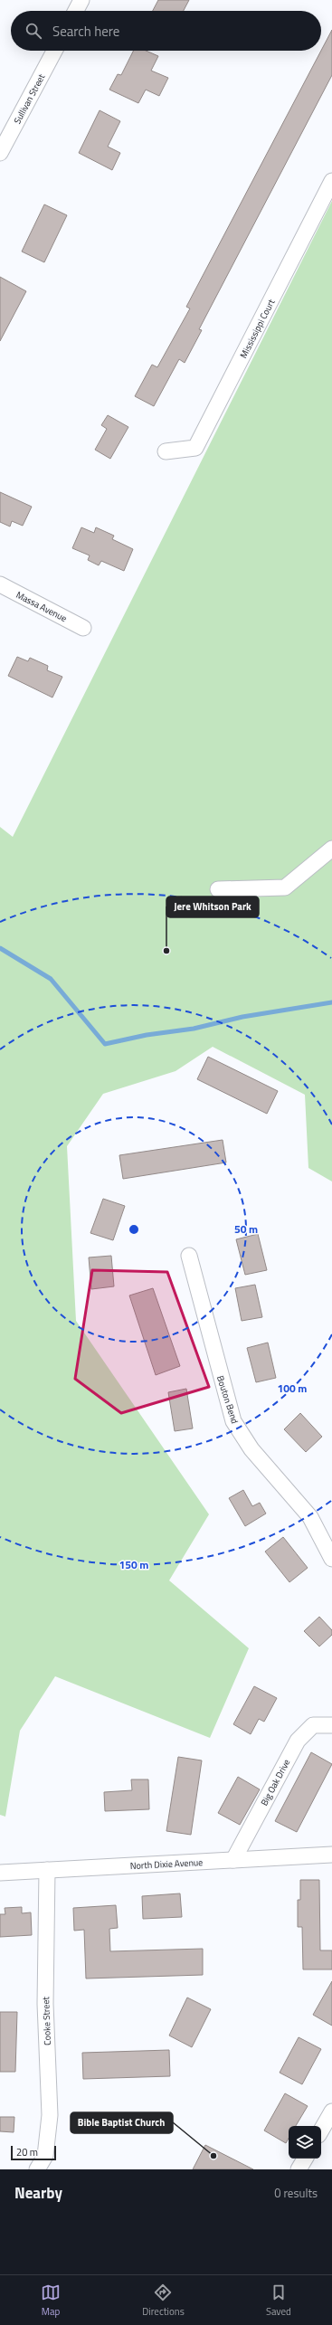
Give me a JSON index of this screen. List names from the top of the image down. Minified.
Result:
{"streets":{"street":["Sullivan Street","Mississippi Court","Massa Avenue","Bouton Bend","Big Oak Drive","North Dixie Avenue","Cooke Street"]},"crossings":[["Big Oak Drive","North Dixie Avenue"],["North Dixie Avenue","Cooke Street"]],"places":["Jere Whitson Park","Bible Baptist Church"],"scale_bar":"20 m","page":{"search":"Search here","scale":"20 m","heading":["Nearby","0 results"],"nav":["Map","Directions","Saved"]},"rings":["50 m","100 m","150 m"]}
